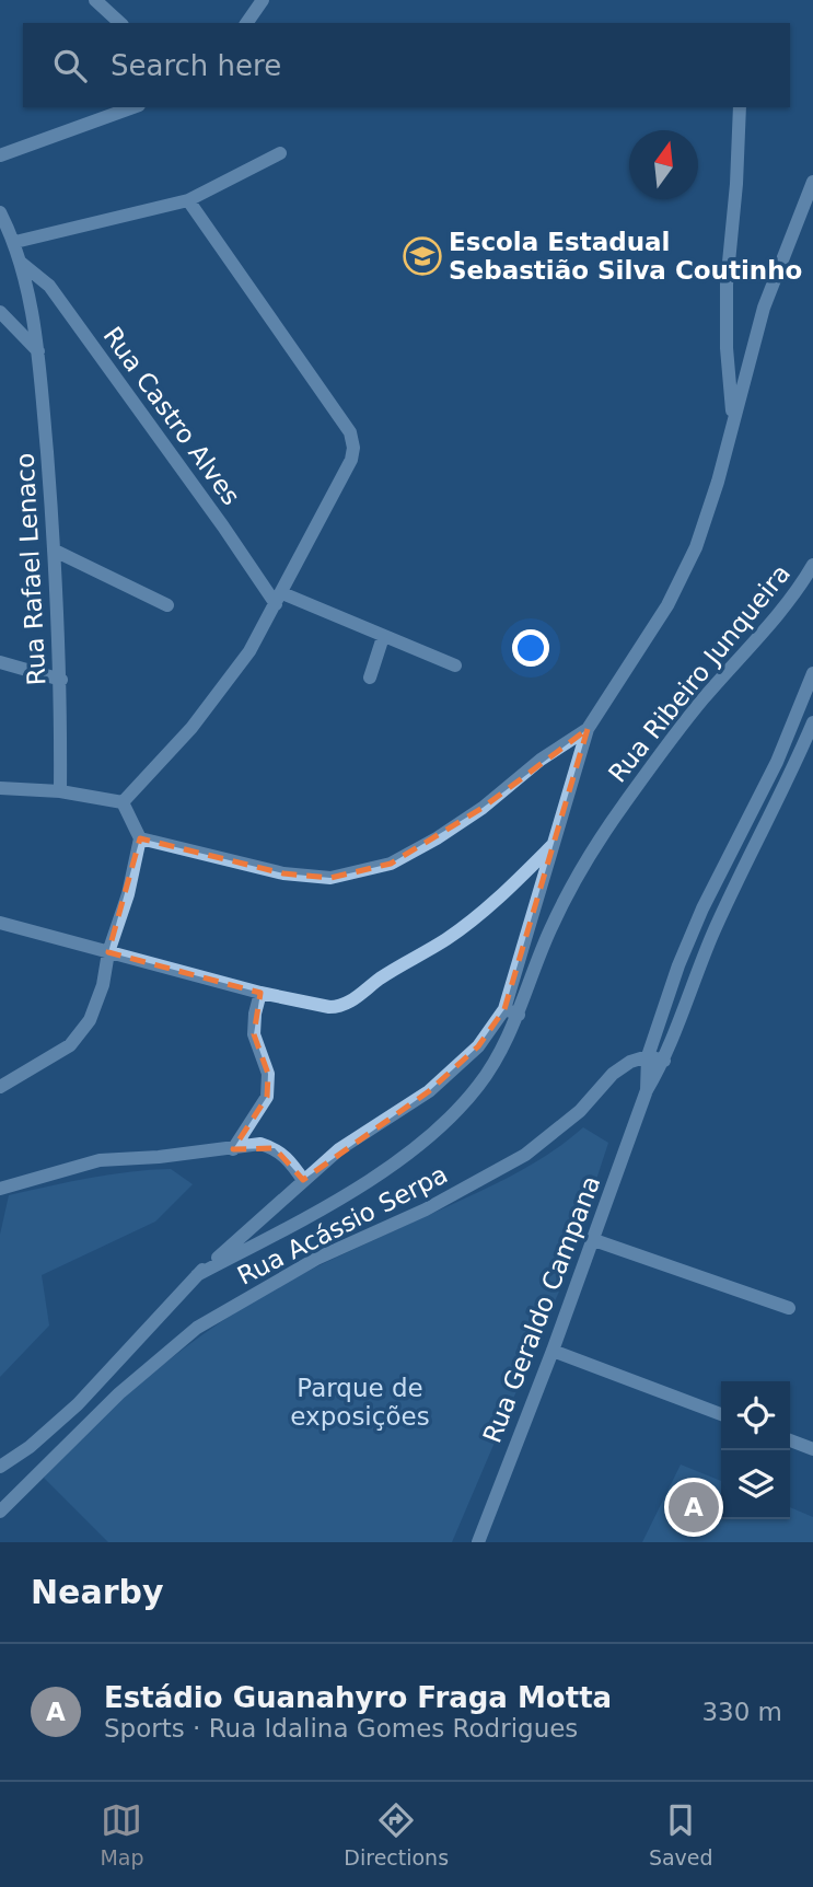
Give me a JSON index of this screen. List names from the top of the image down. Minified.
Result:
{"streets":{"street":["Rua Castro Alves","Rua Rafael Lenaco","Rua Ribeiro Junqueira","Rua Acássio Serpa","Rua Geraldo Campana"]},"crossings":[["Rua Castro Alves","Rua Rafael Lenaco"],["Rua Acássio Serpa","Rua Geraldo Campana"]],"parks":["Parque de exposições"],"places":{"school or university":["Escola Estadual Sebastião Silva Coutinho"]},"north":"top","page":{"search":"Search here","pins":"A","heading":"Nearby","list":[{"mark":"A","name":"Estádio Guanahyro Fraga Motta","note":"Sports · Rua Idalina Gomes Rodrigues","value":"330 m"}],"nav":["Map","Directions","Saved"]}}
